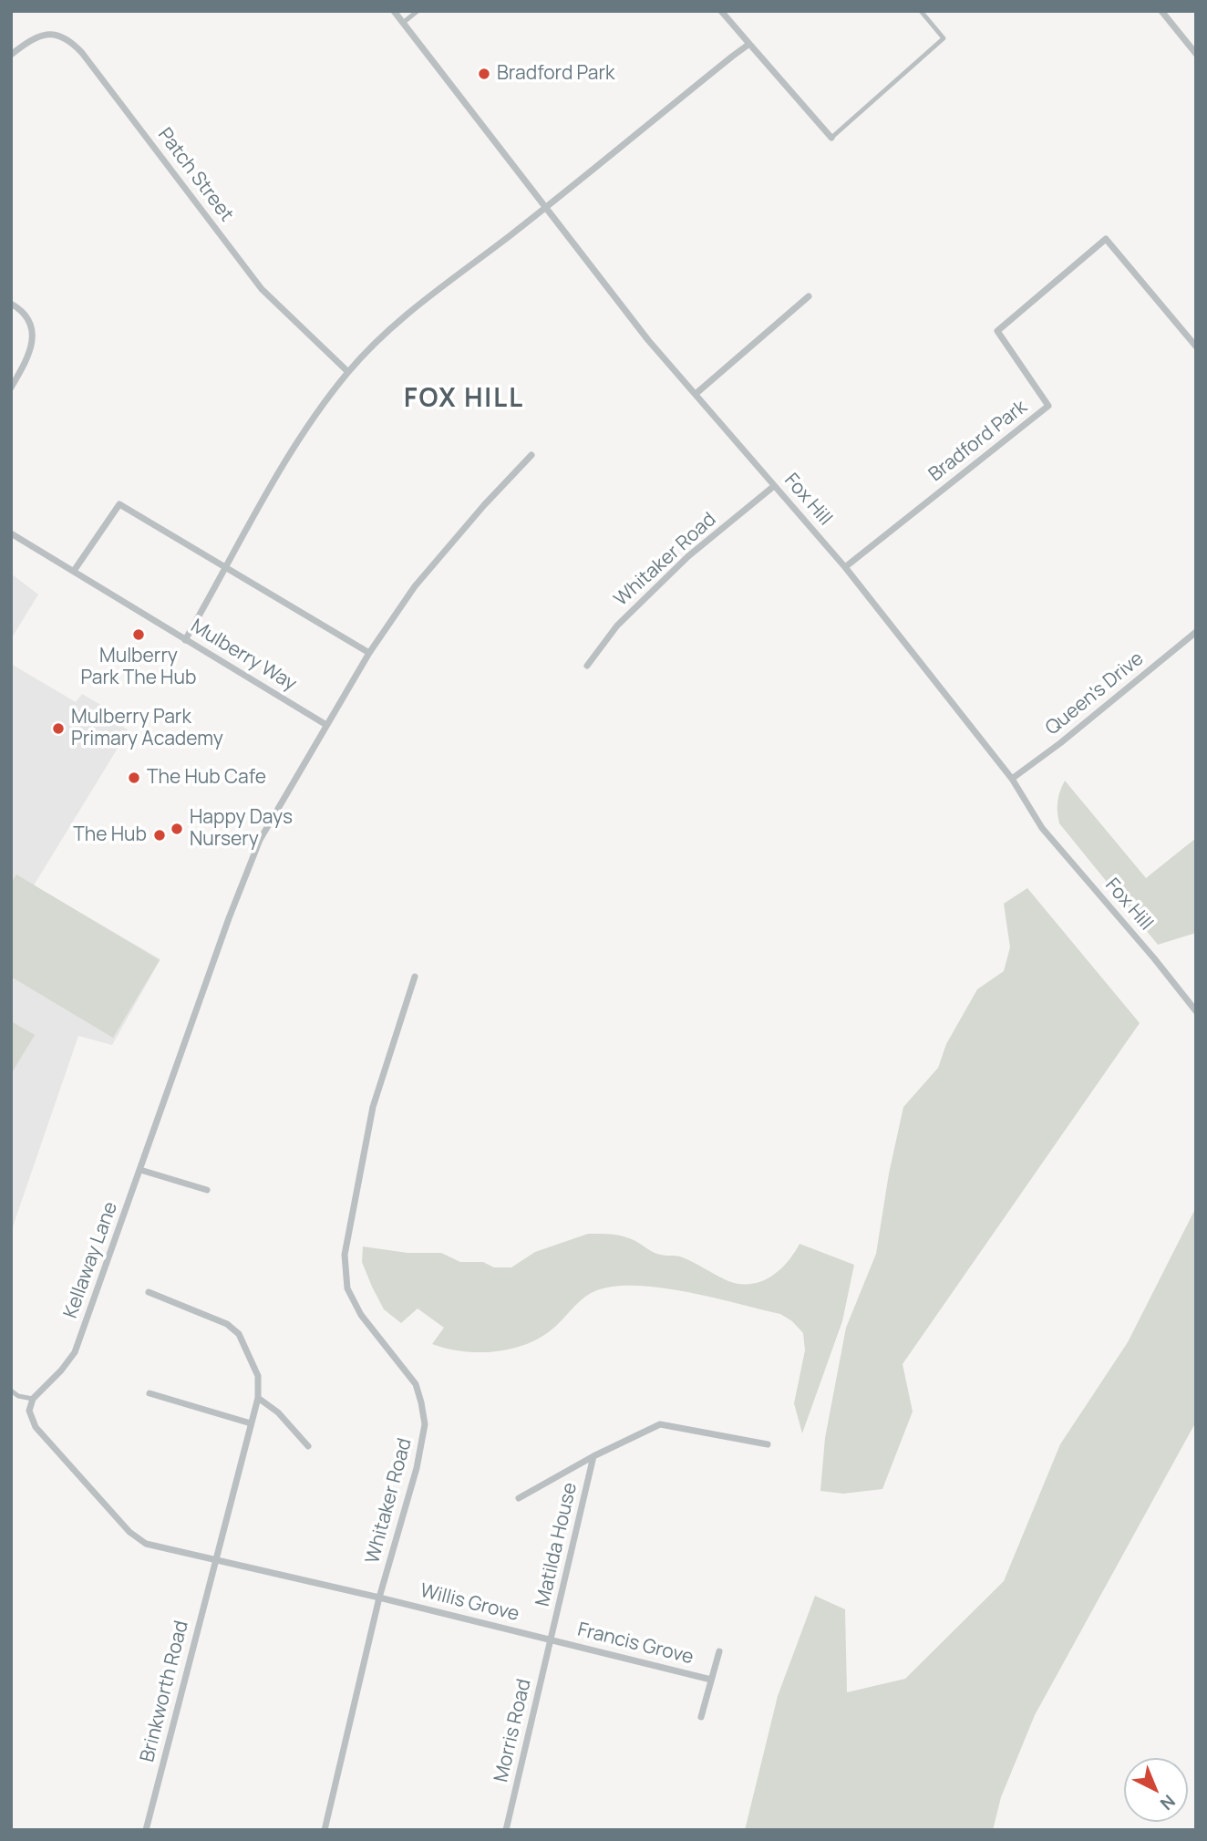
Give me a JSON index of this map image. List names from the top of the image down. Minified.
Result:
{"streets":{"street":["Patch Street","Bradford Park","Fox Hill","Whitaker Road","Mulberry Way","Queen's Drive","Kellaway Lane","Matilda House","Willis Grove","Francis Grove","Brinkworth Road","Morris Road"]},"crossings":[["Bradford Park","Fox Hill"],["Fox Hill","Whitaker Road"],["Fox Hill","Queen's Drive"],["Whitaker Road","Willis Grove"],["Mulberry Way","Kellaway Lane"],["Matilda House","Willis Grove"],["Matilda House","Francis Grove"],["Matilda House","Morris Road"],["Willis Grove","Francis Grove"],["Willis Grove","Morris Road"],["Francis Grove","Morris Road"]],"districts":["FOX HILL"],"places":["Bradford Park","Mulberry Park The Hub","Mulberry Park Primary Academy","The Hub Cafe","Happy Days Nursery","The Hub"],"north":"bottom right"}
